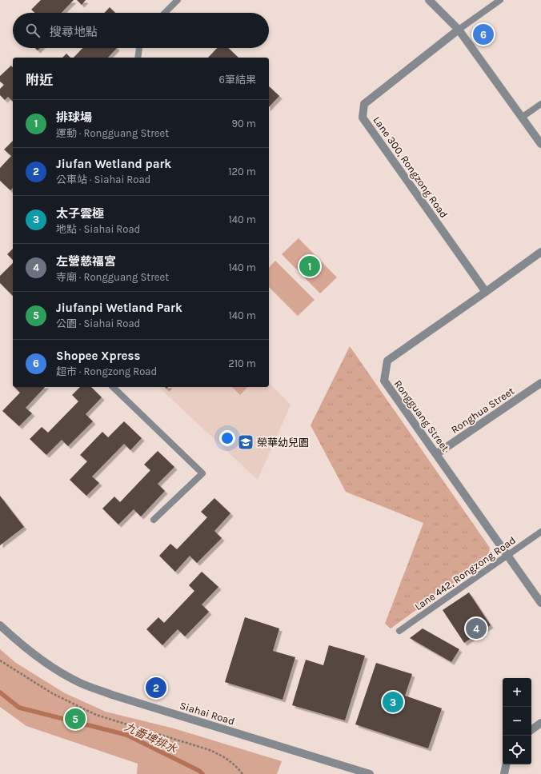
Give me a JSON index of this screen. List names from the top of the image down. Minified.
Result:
{"streets":{"street":["Lane 300, Rongzong Road","Ronghua Street","Rongguang Street","Siahai Road"],"lane":["Lane 442, Rongzong Road"]},"crossings":[["Lane 300, Rongzong Road","Rongguang Street"],["Ronghua Street","Rongguang Street"],["Rongguang Street","Lane 442, Rongzong Road"]],"water":["九番埤排水"],"places":{"school or university":["榮華幼兒園"]},"page":{"search":"搜尋地點","pins":["6","1","4","2","3","5"],"heading":["附近","6筆結果"],"list":[{"mark":"1","name":"排球場","note":"運動 · Rongguang Street","value":"90 m"},{"mark":"2","name":"Jiufan Wetland park","note":"公車站 · Siahai Road","value":"120 m"},{"mark":"3","name":"太子雲極","note":"地點 · Siahai Road","value":"140 m"},{"mark":"4","name":"左營慈福宮","note":"寺廟 · Rongguang Street","value":"140 m"},{"mark":"5","name":"Jiufanpi Wetland Park","note":"公園 · Siahai Road","value":"140 m"},{"mark":"6","name":"Shopee Xpress","note":"超市 · Rongzong Road","value":"210 m"}],"map_buttons":["+","−"]}}
